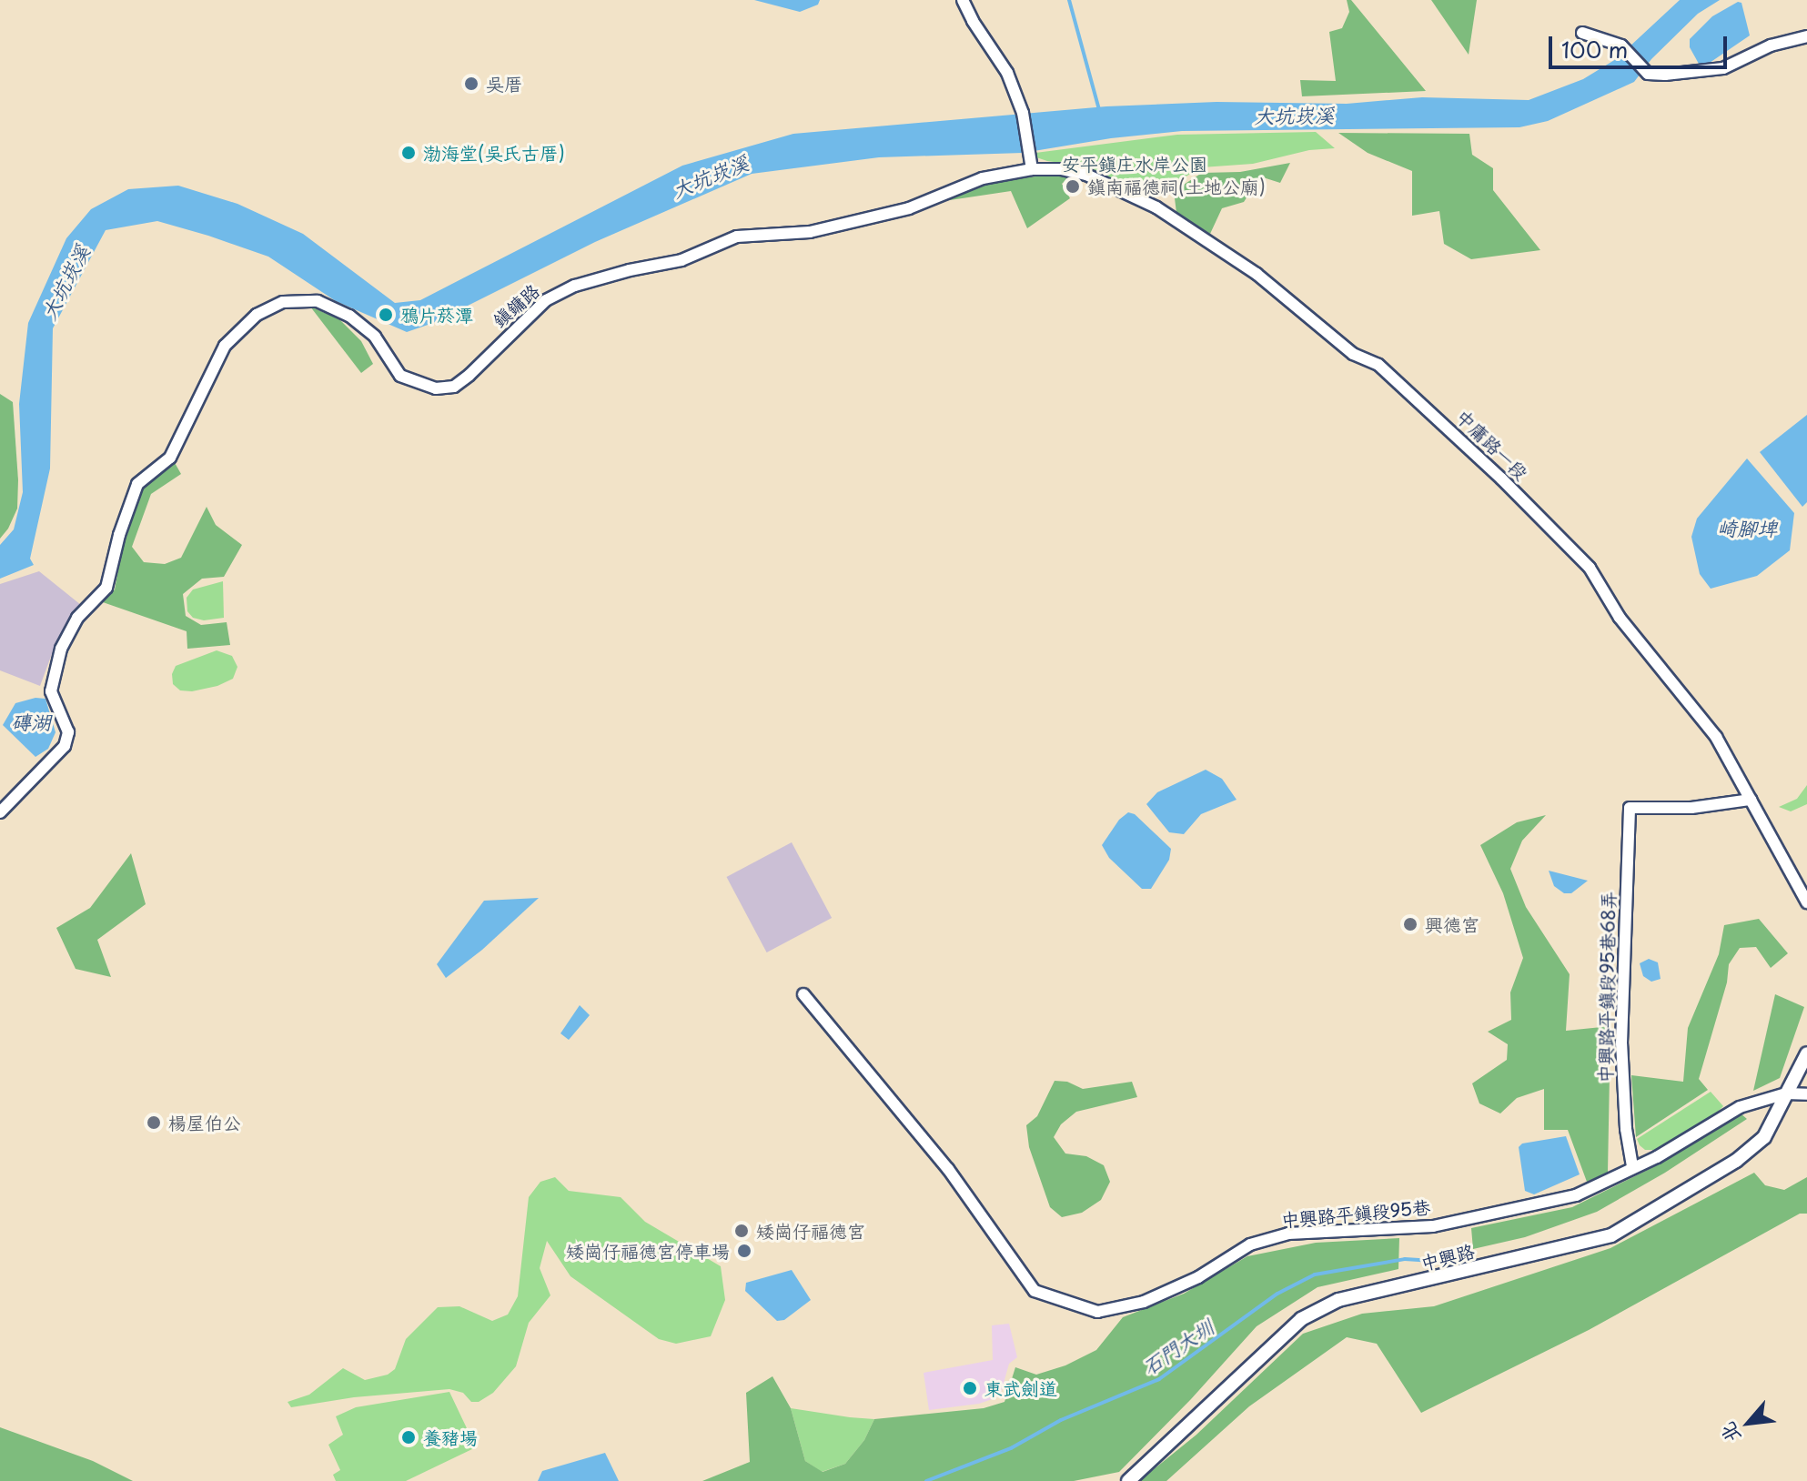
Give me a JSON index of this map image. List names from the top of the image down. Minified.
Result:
{"streets":{"street":["鎮鏞路","中庸路一段","中興路平鎮段95巷68弄","中興路平鎮段95巷","中興路"]},"crossings":[["鎮鏞路","中庸路一段"],["中庸路一段","中興路平鎮段95巷68弄"],["中興路平鎮段95巷68弄","中興路平鎮段95巷"],["中興路平鎮段95巷","中興路"]],"water":["大坑崁溪","崎腳埤","磚湖","石門大圳"],"parks":["安平鎮庄水岸公園"],"places":["吳厝","渤海堂(吳氏古厝)","鎮南福德祠(土地公廟)","鴉片菸潭","興德宮","楊屋伯公","矮崗仔福德宮","矮崗仔福德宮停車場","東武劍道","養豬場"],"scale_bar":"100 m","north":"bottom left"}
